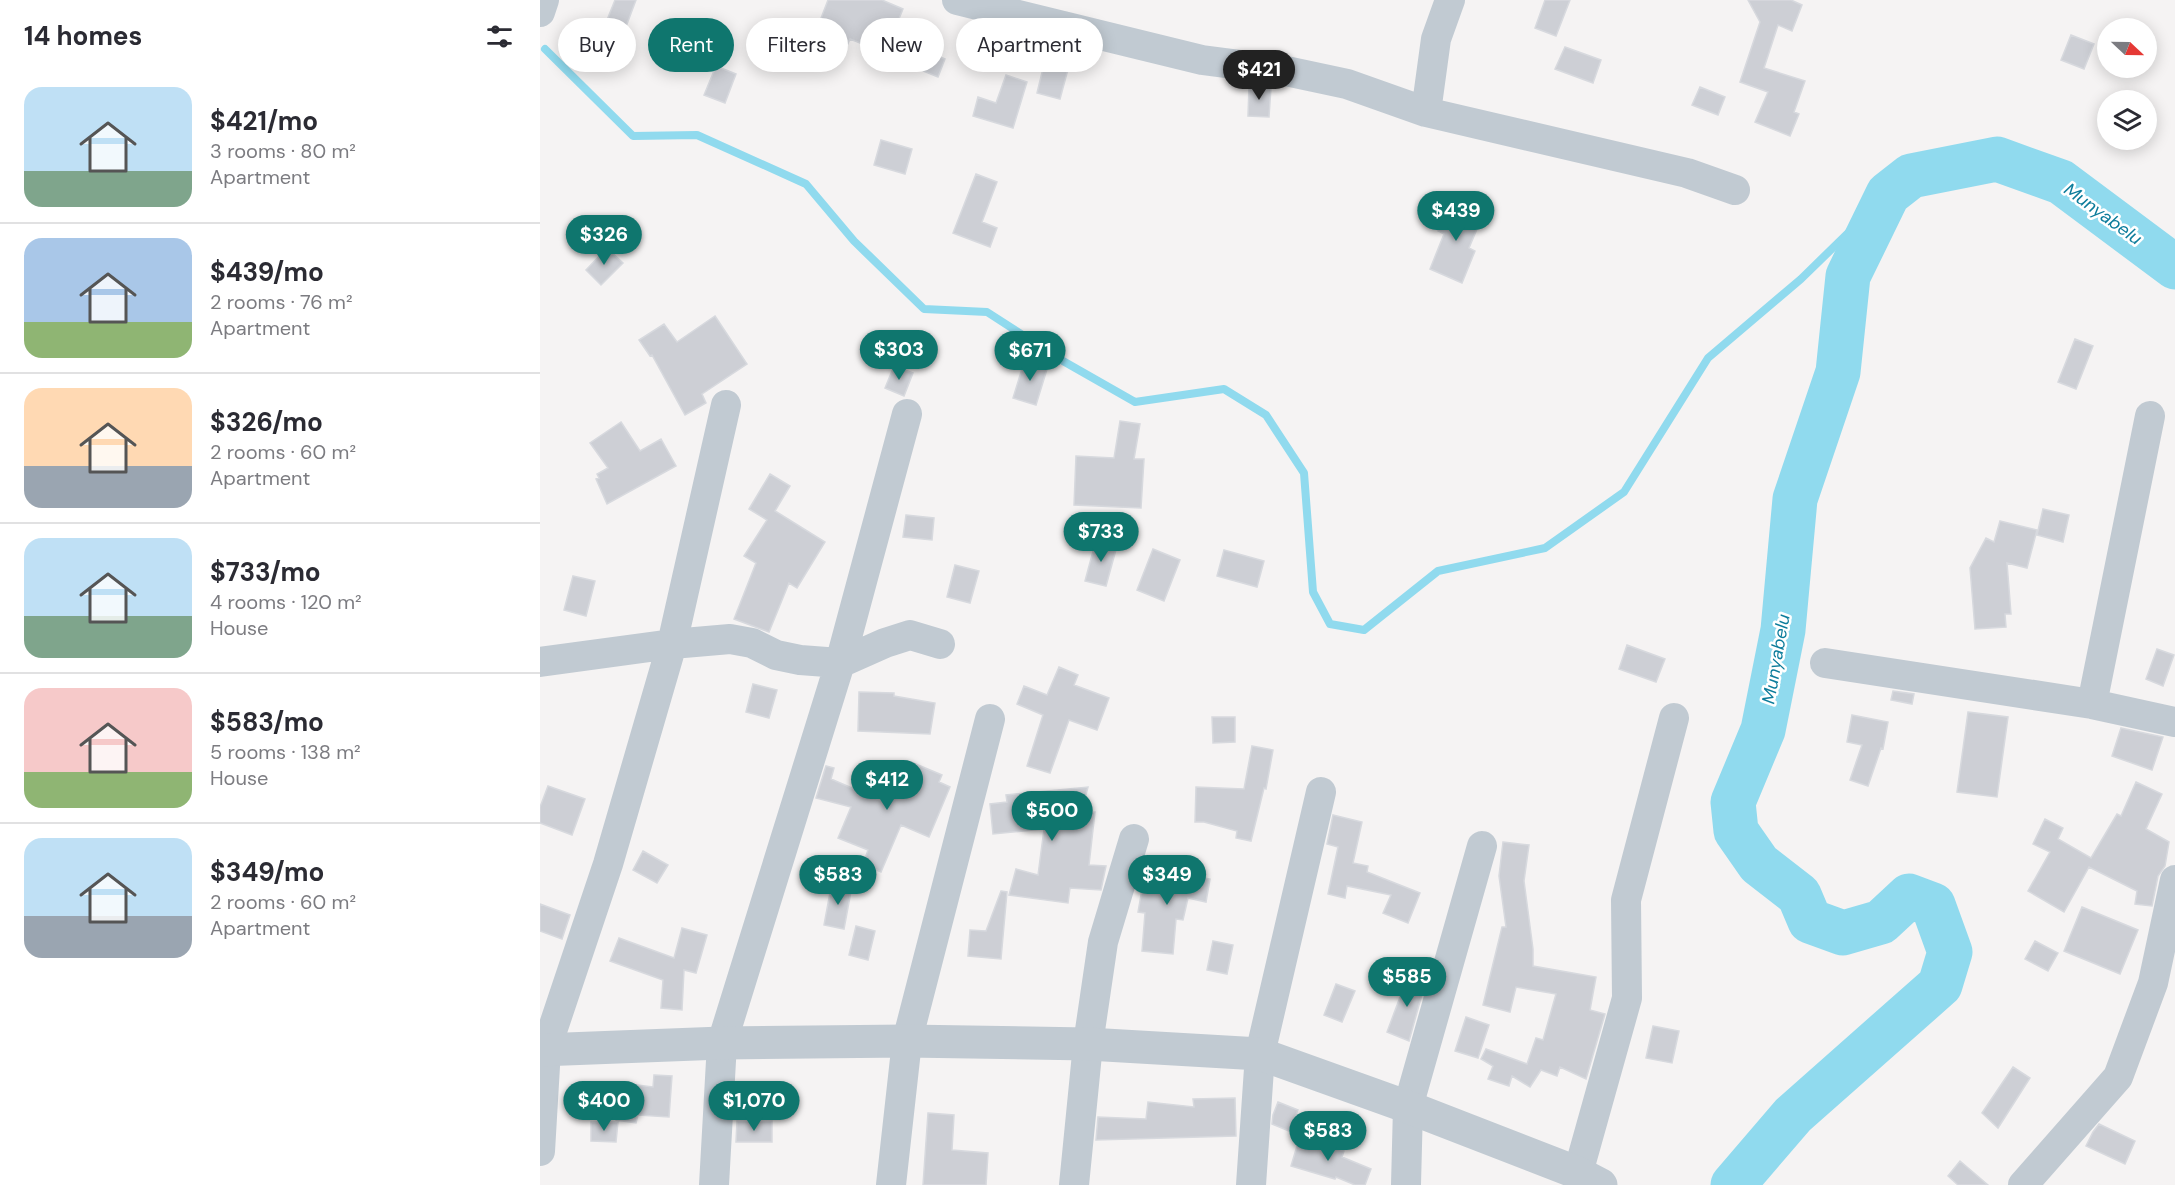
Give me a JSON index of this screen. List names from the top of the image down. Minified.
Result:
{"water":["Munyabelu"],"north":"right","page":{"heading":"14 homes","chip":["Buy","Rent","Filters","New","Apartment"],"price":["$421","$439","$326","$303","$671","$733","$412","$500","$583","$349","$585","$400","$1,070","$583"],"list":[{"name":"$421/mo","note":"3 rooms · 80 m² · Apartment"},{"name":"$439/mo","note":"2 rooms · 76 m² · Apartment"},{"name":"$326/mo","note":"2 rooms · 60 m² · Apartment"},{"name":"$733/mo","note":"4 rooms · 120 m² · House"},{"name":"$583/mo","note":"5 rooms · 138 m² · House"},{"name":"$349/mo","note":"2 rooms · 60 m² · Apartment"}]}}
